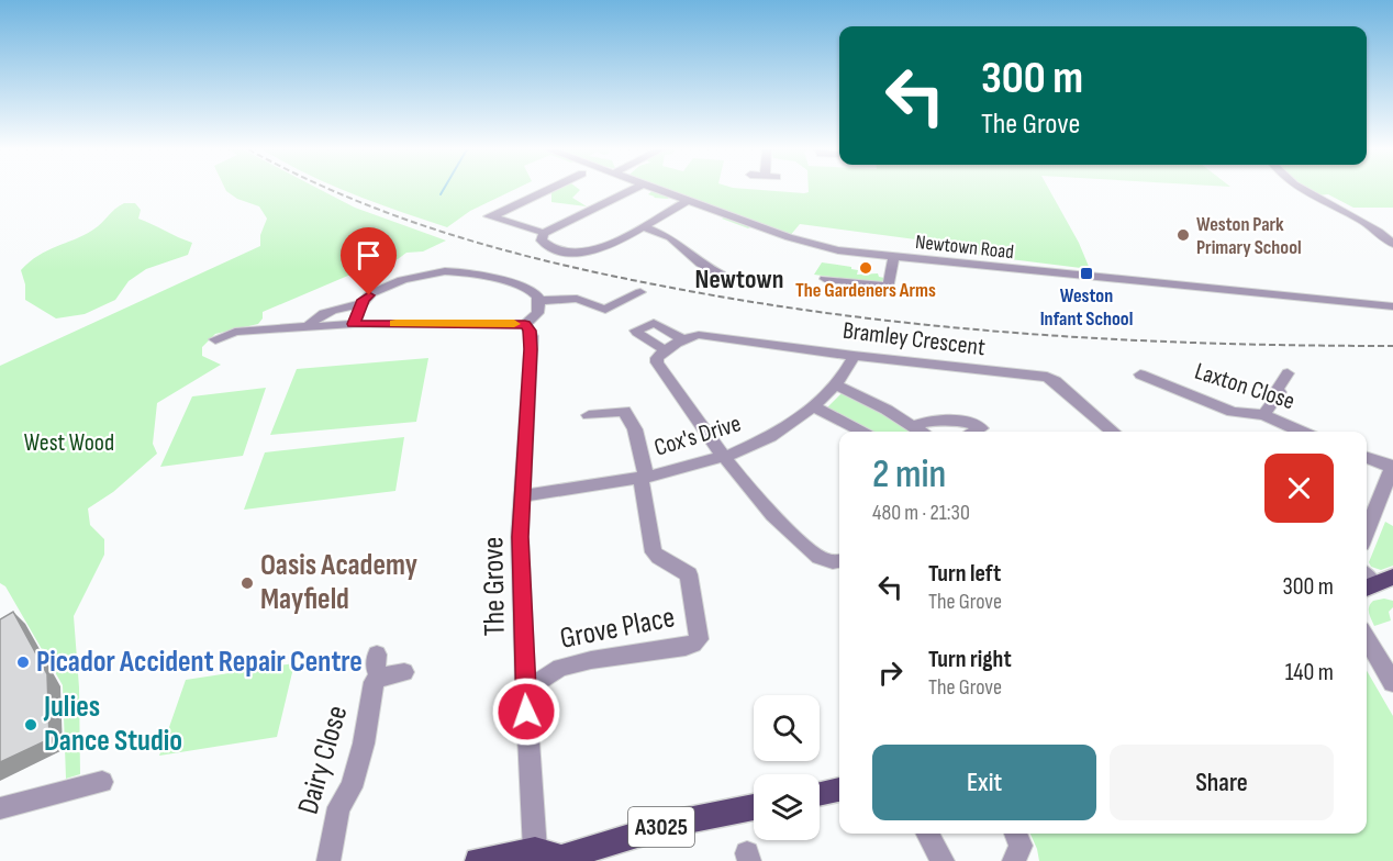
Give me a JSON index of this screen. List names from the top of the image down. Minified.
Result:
{"streets":{"main road":["A3025"],"street":["Newtown Road","Bramley Crescent","Laxton Close","Cox's Drive","The Grove","Grove Place","Dairy Close"]},"crossings":[["Bramley Crescent","Cox's Drive"],["Cox's Drive","The Grove"],["Cox's Drive","Grove Place"],["The Grove","Grove Place"],["The Grove","A3025"]],"districts":["Newtown"],"parks":["West Wood"],"places":{"other":["Weston Park Primary School","The Gardeners Arms","Oasis Academy Mayfield","Picador Accident Repair Centre","Julies Dance Studio"],"transit":["Weston Infant School"]},"page":{"turn":["300 m","The Grove"],"heading":["2 min","480 m · 21:30"],"list":[{"name":"Turn left","note":"The Grove","value":"300 m"},{"name":"Turn right","note":"The Grove","value":"140 m"}],"buttons":["Exit","Share"]}}
